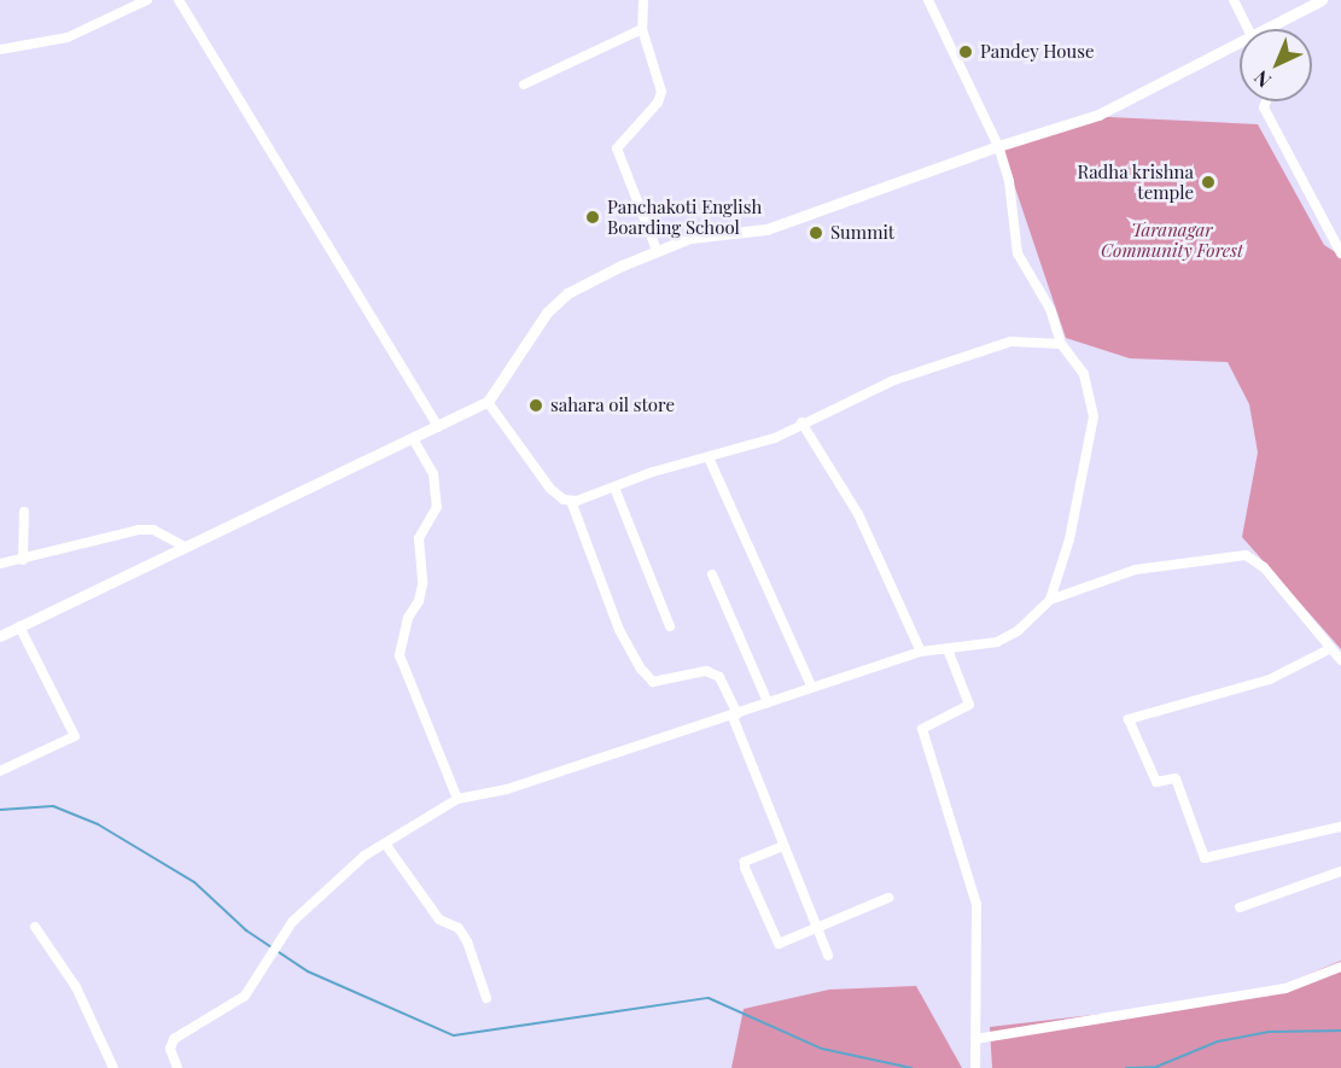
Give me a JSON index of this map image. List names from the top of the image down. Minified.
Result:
{"parks":["Taranagar Community Forest"],"places":["Pandey House","Radha krishna temple","Panchakoti English Boarding School","Summit","sahara oil store"],"north":"bottom left"}
